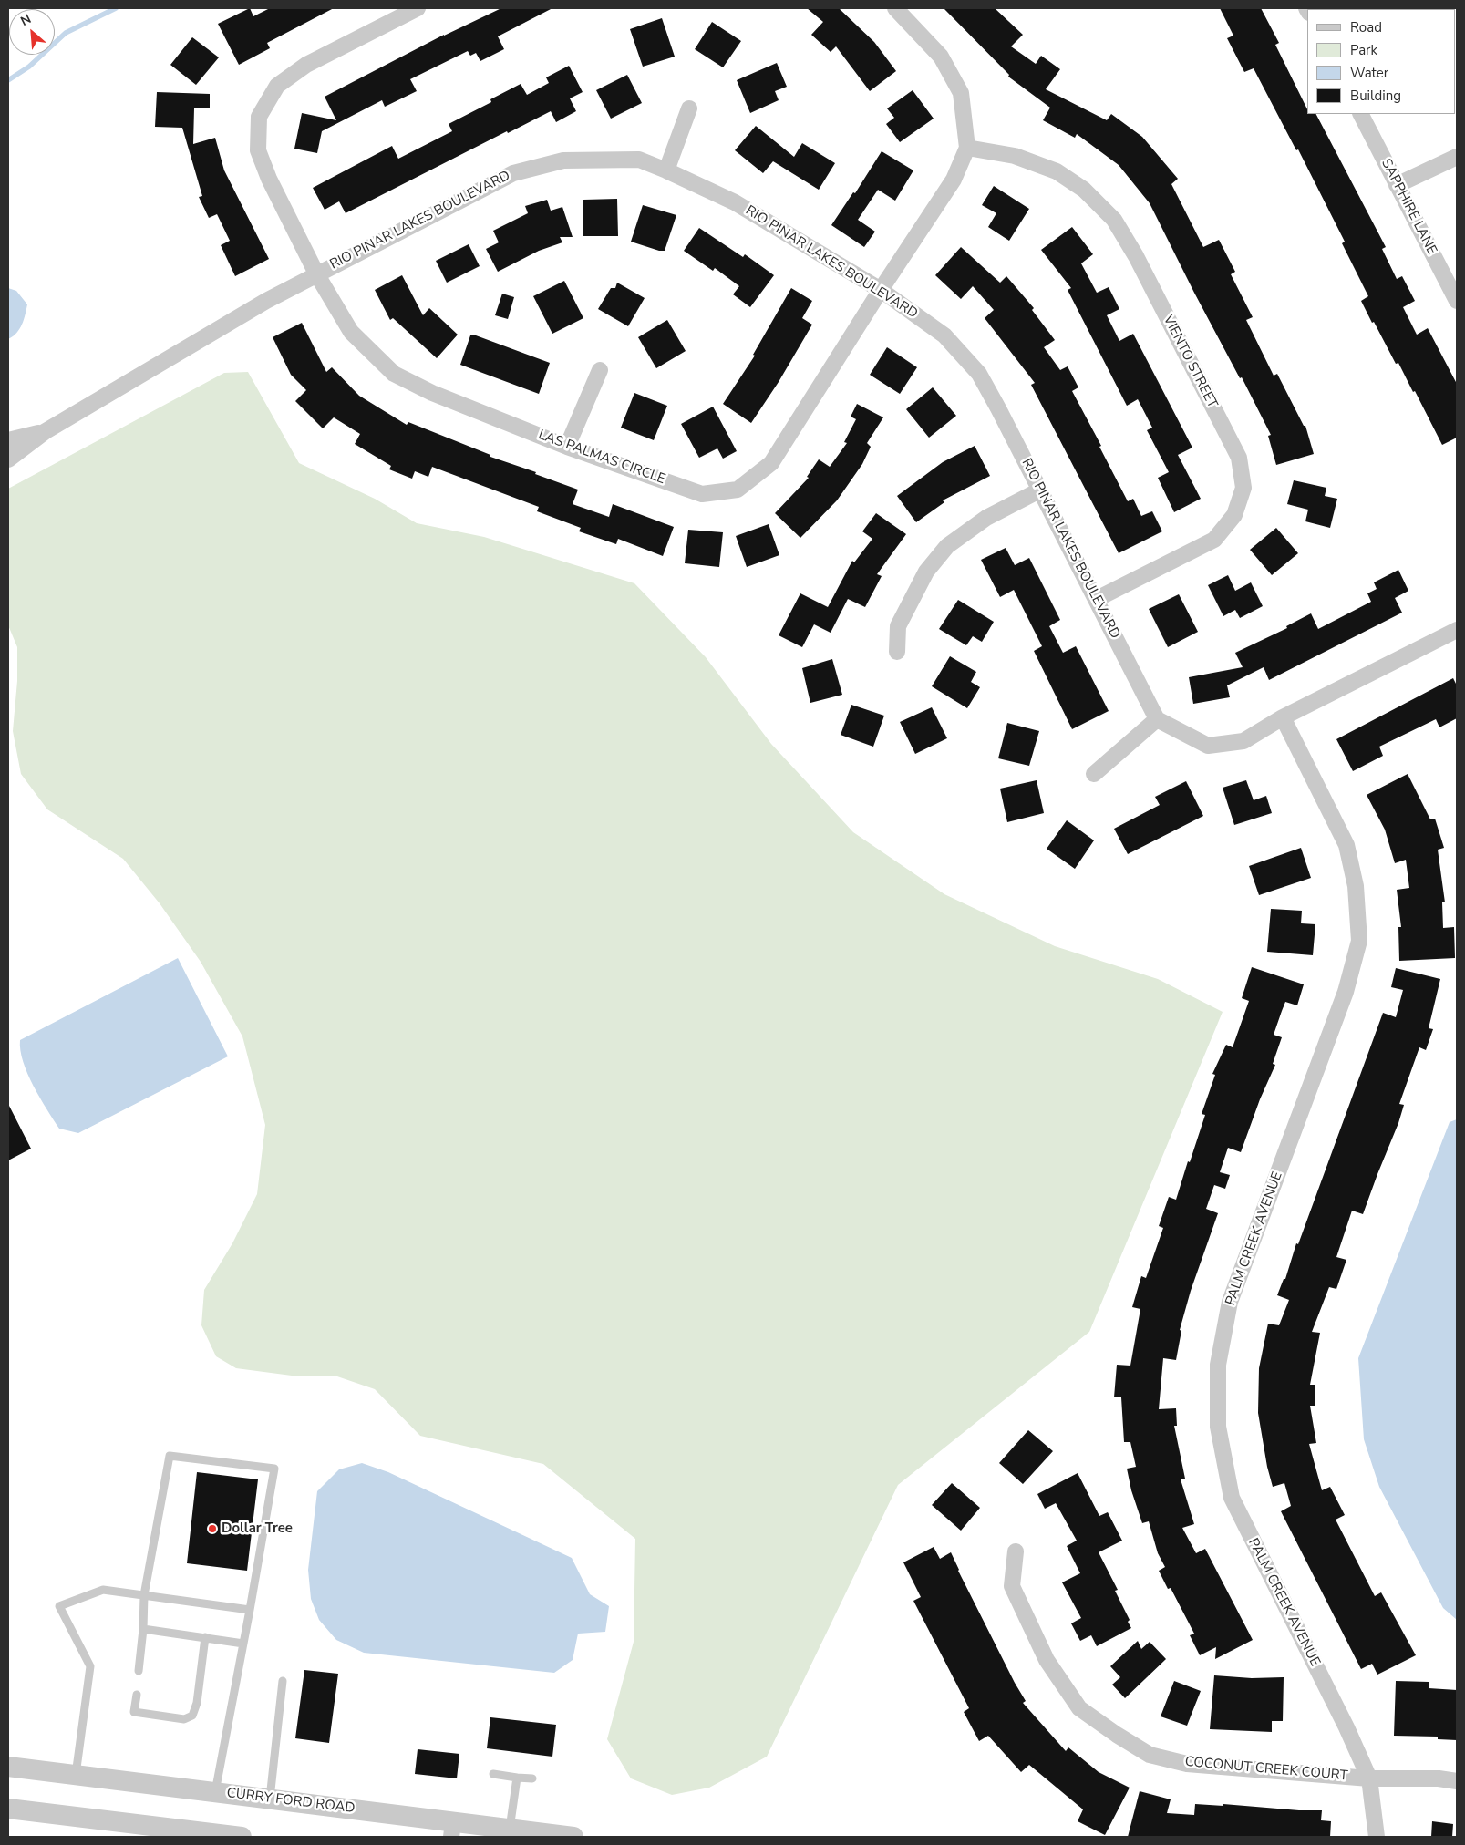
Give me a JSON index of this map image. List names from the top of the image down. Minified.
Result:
{"streets":{"street":["SAPPHIRE LANE","RIO PINAR LAKES BOULEVARD","VIENTO STREET","LAS PALMAS CIRCLE","PALM CREEK AVENUE","COCONUT CREEK COURT","CURRY FORD ROAD"]},"crossings":[["RIO PINAR LAKES BOULEVARD","VIENTO STREET"],["RIO PINAR LAKES BOULEVARD","LAS PALMAS CIRCLE"],["VIENTO STREET","LAS PALMAS CIRCLE"],["PALM CREEK AVENUE","COCONUT CREEK COURT"]],"places":["Dollar Tree"],"legend":["Road","Park","Water","Building"],"north":"top left"}
